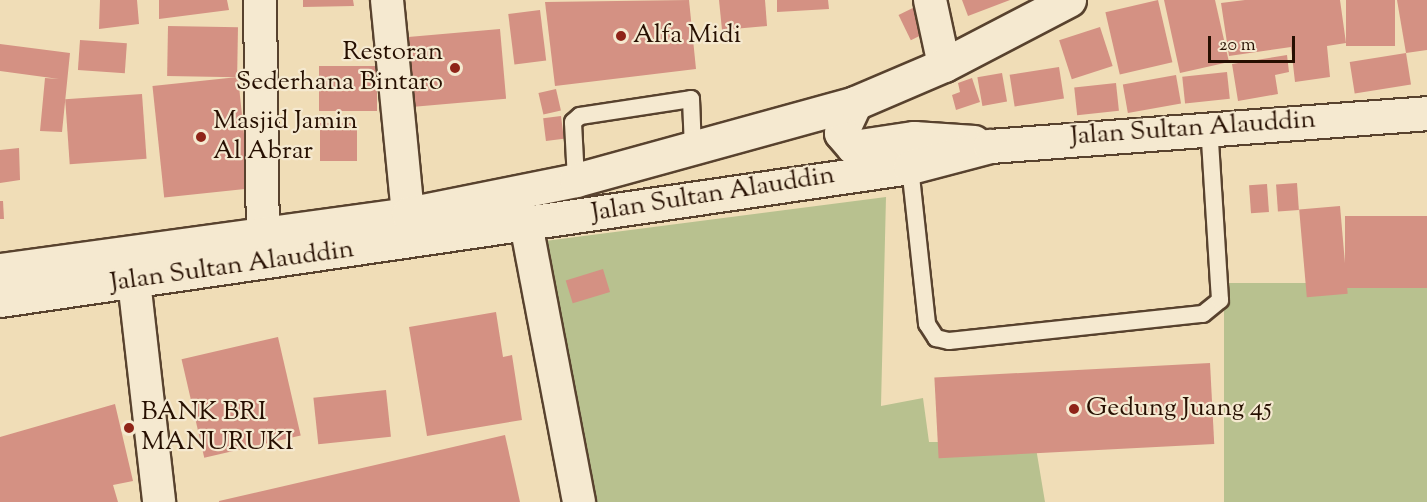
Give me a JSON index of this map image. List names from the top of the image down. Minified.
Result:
{"streets":{"main road":["Jalan Sultan Alauddin"]},"places":["Alfa Midi","Restoran Sederhana Bintaro","Masjid Jamin Al Abrar","Gedung Juang 45","BANK BRI MANURUKI"],"scale_bar":"20 m"}
